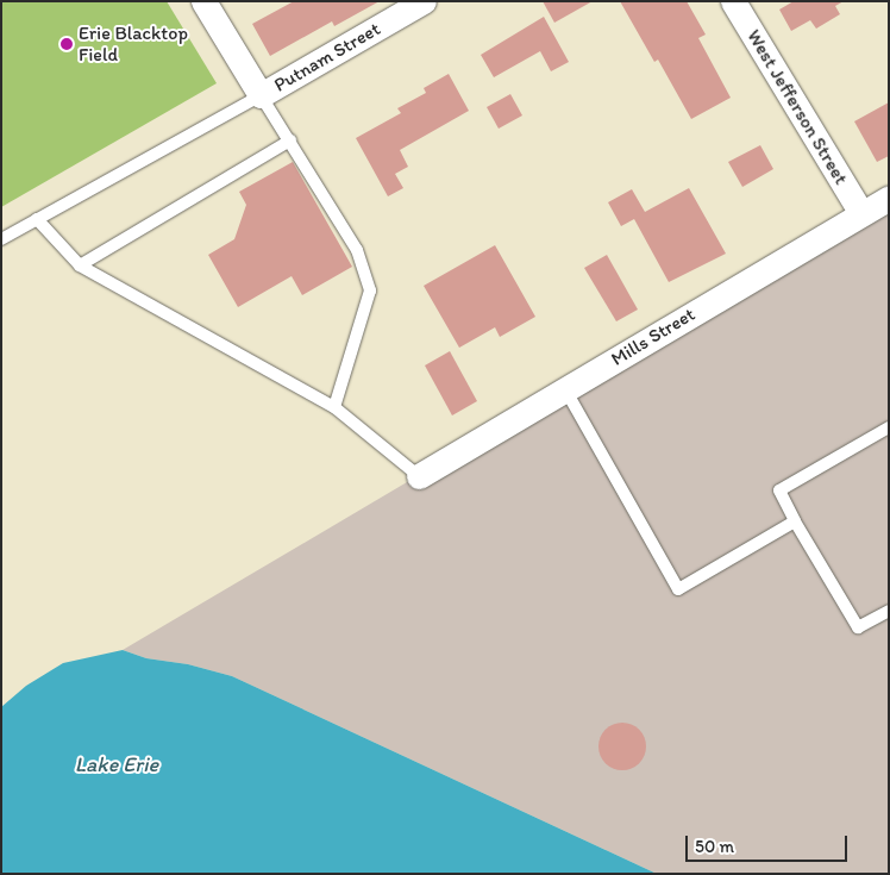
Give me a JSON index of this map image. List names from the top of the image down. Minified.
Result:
{"streets":{"street":["Putnam Street","West Jefferson Street","Mills Street"]},"crossings":[["West Jefferson Street","Mills Street"]],"water":["Lake Erie"],"places":["Erie Blacktop Field"],"scale_bar":"50 m"}
